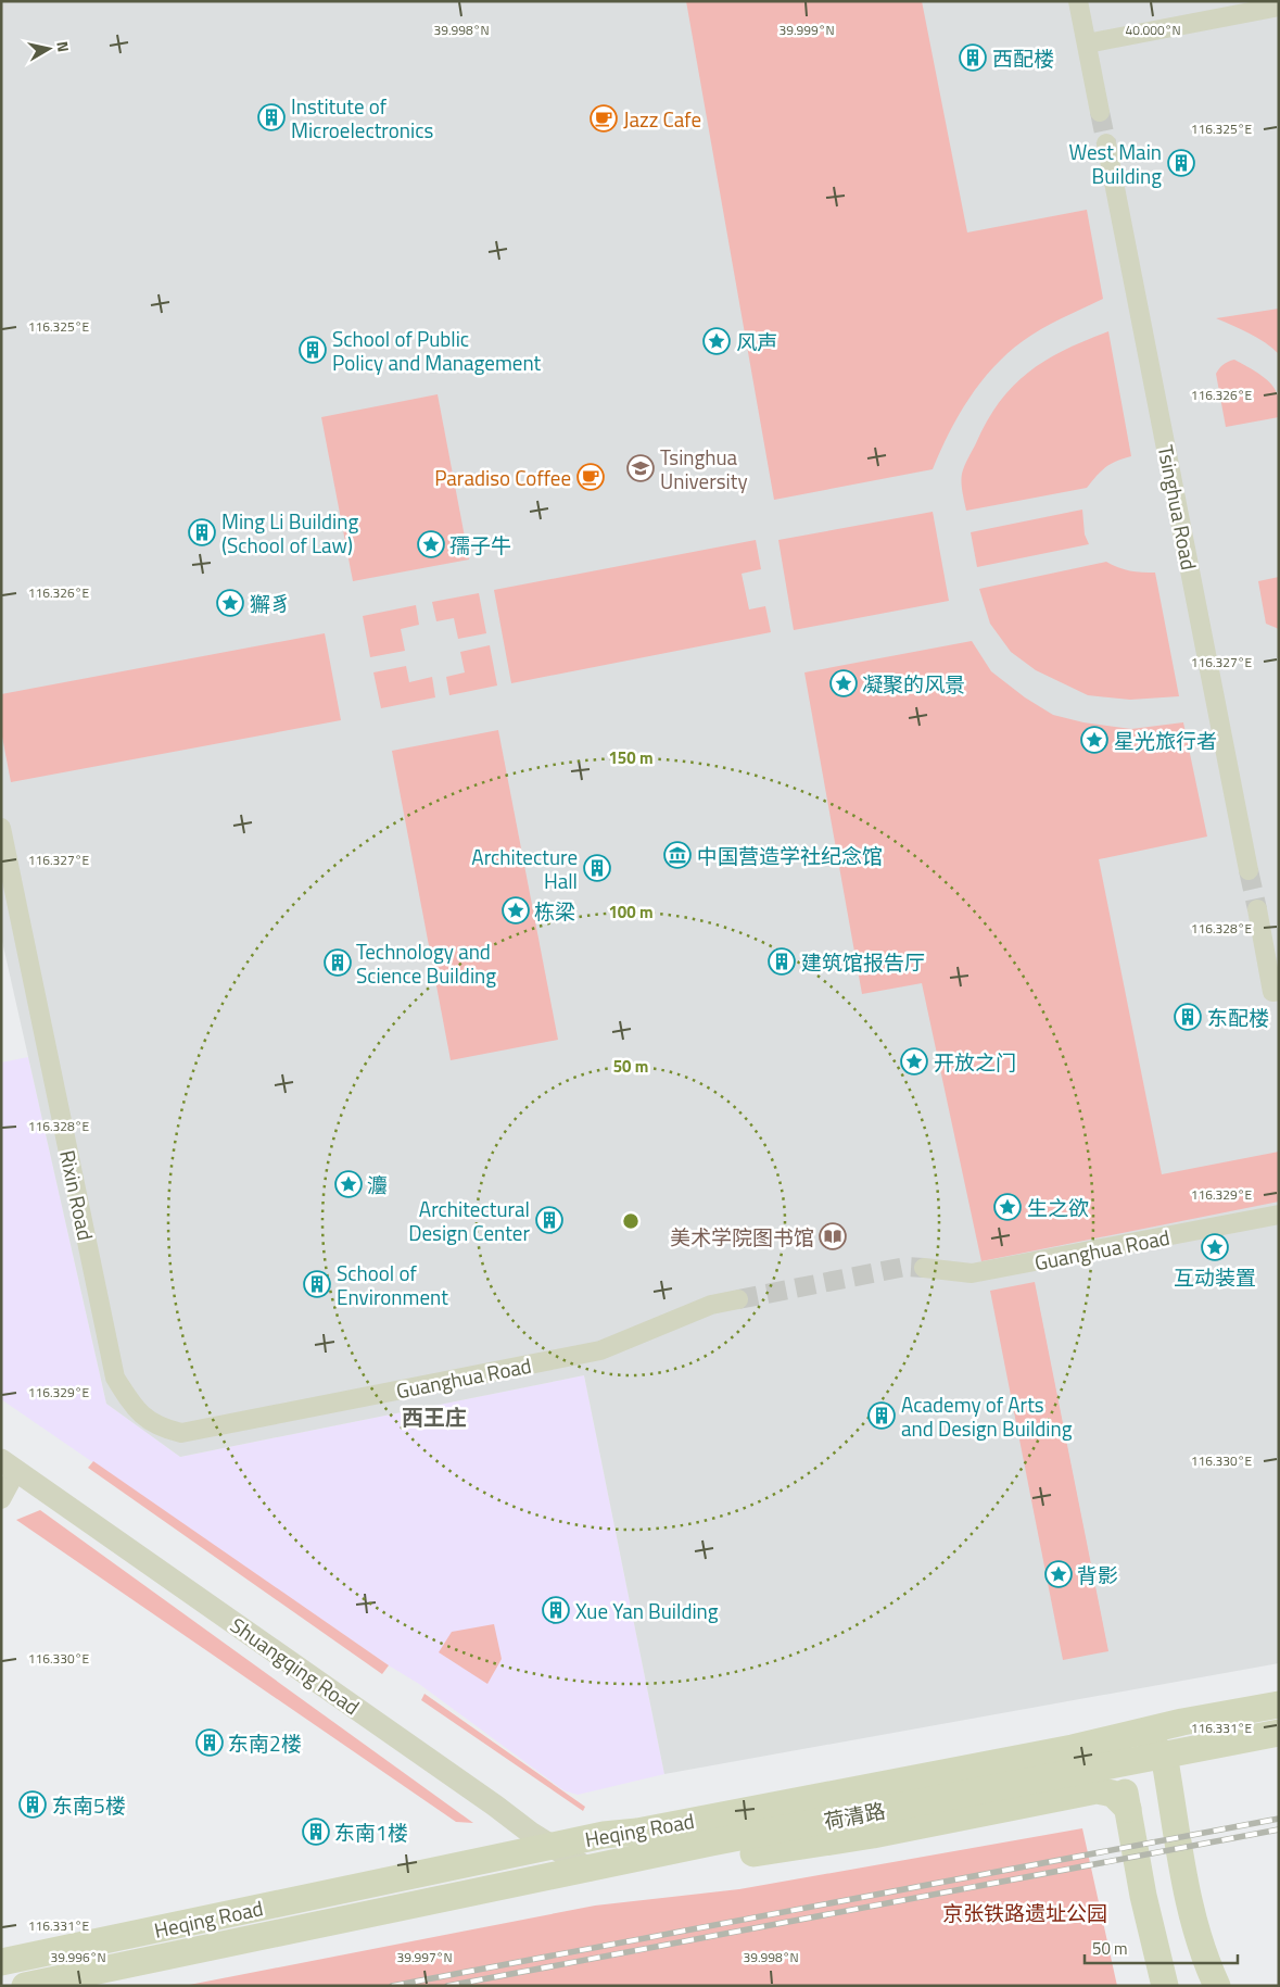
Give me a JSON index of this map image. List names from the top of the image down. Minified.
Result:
{"streets":{"main road":["荷清路","Heqing Road"],"street":["Tsinghua Road","Rixin Road","Guanghua Road","Shuangqing Road"]},"crossings":[["Rixin Road","Guanghua Road"],["Shuangqing Road","荷清路"],["Shuangqing Road","Heqing Road"],["荷清路","Heqing Road"]],"districts":["西王庄"],"parks":["京张铁路遗址公园"],"places":{"building":["西配楼","Institute of Microelectronics","West Main Building","School of Public Policy and Management","Ming Li Building (School of Law)","Architecture Hall","建筑馆报告厅","Technology and Science Building","东配楼","Architectural Design Center","School of Environment","Academy of Arts and Design Building","Xue Yan Building","东南2楼","东南5楼","东南1楼"],"cafe":["Jazz Cafe","Paradiso Coffee"],"place":["风声","孺子牛","獬豸","凝聚的风景","星光旅行者","栋梁","开放之门","灋","生之欲","互动装置","背影"],"school or university":["Tsinghua University"],"museum":["中国营造学社纪念馆"],"library":["美术学院图书馆"]},"scale_bar":"50 m","north":"right","coordinates":["39.998°N","39.999°N","40.000°N","116.325°E","116.326°E","116.327°E","116.328°E","116.329°E","116.330°E","116.331°E","39.996°N","39.997°N"],"rings":["150 m","100 m","50 m"]}
